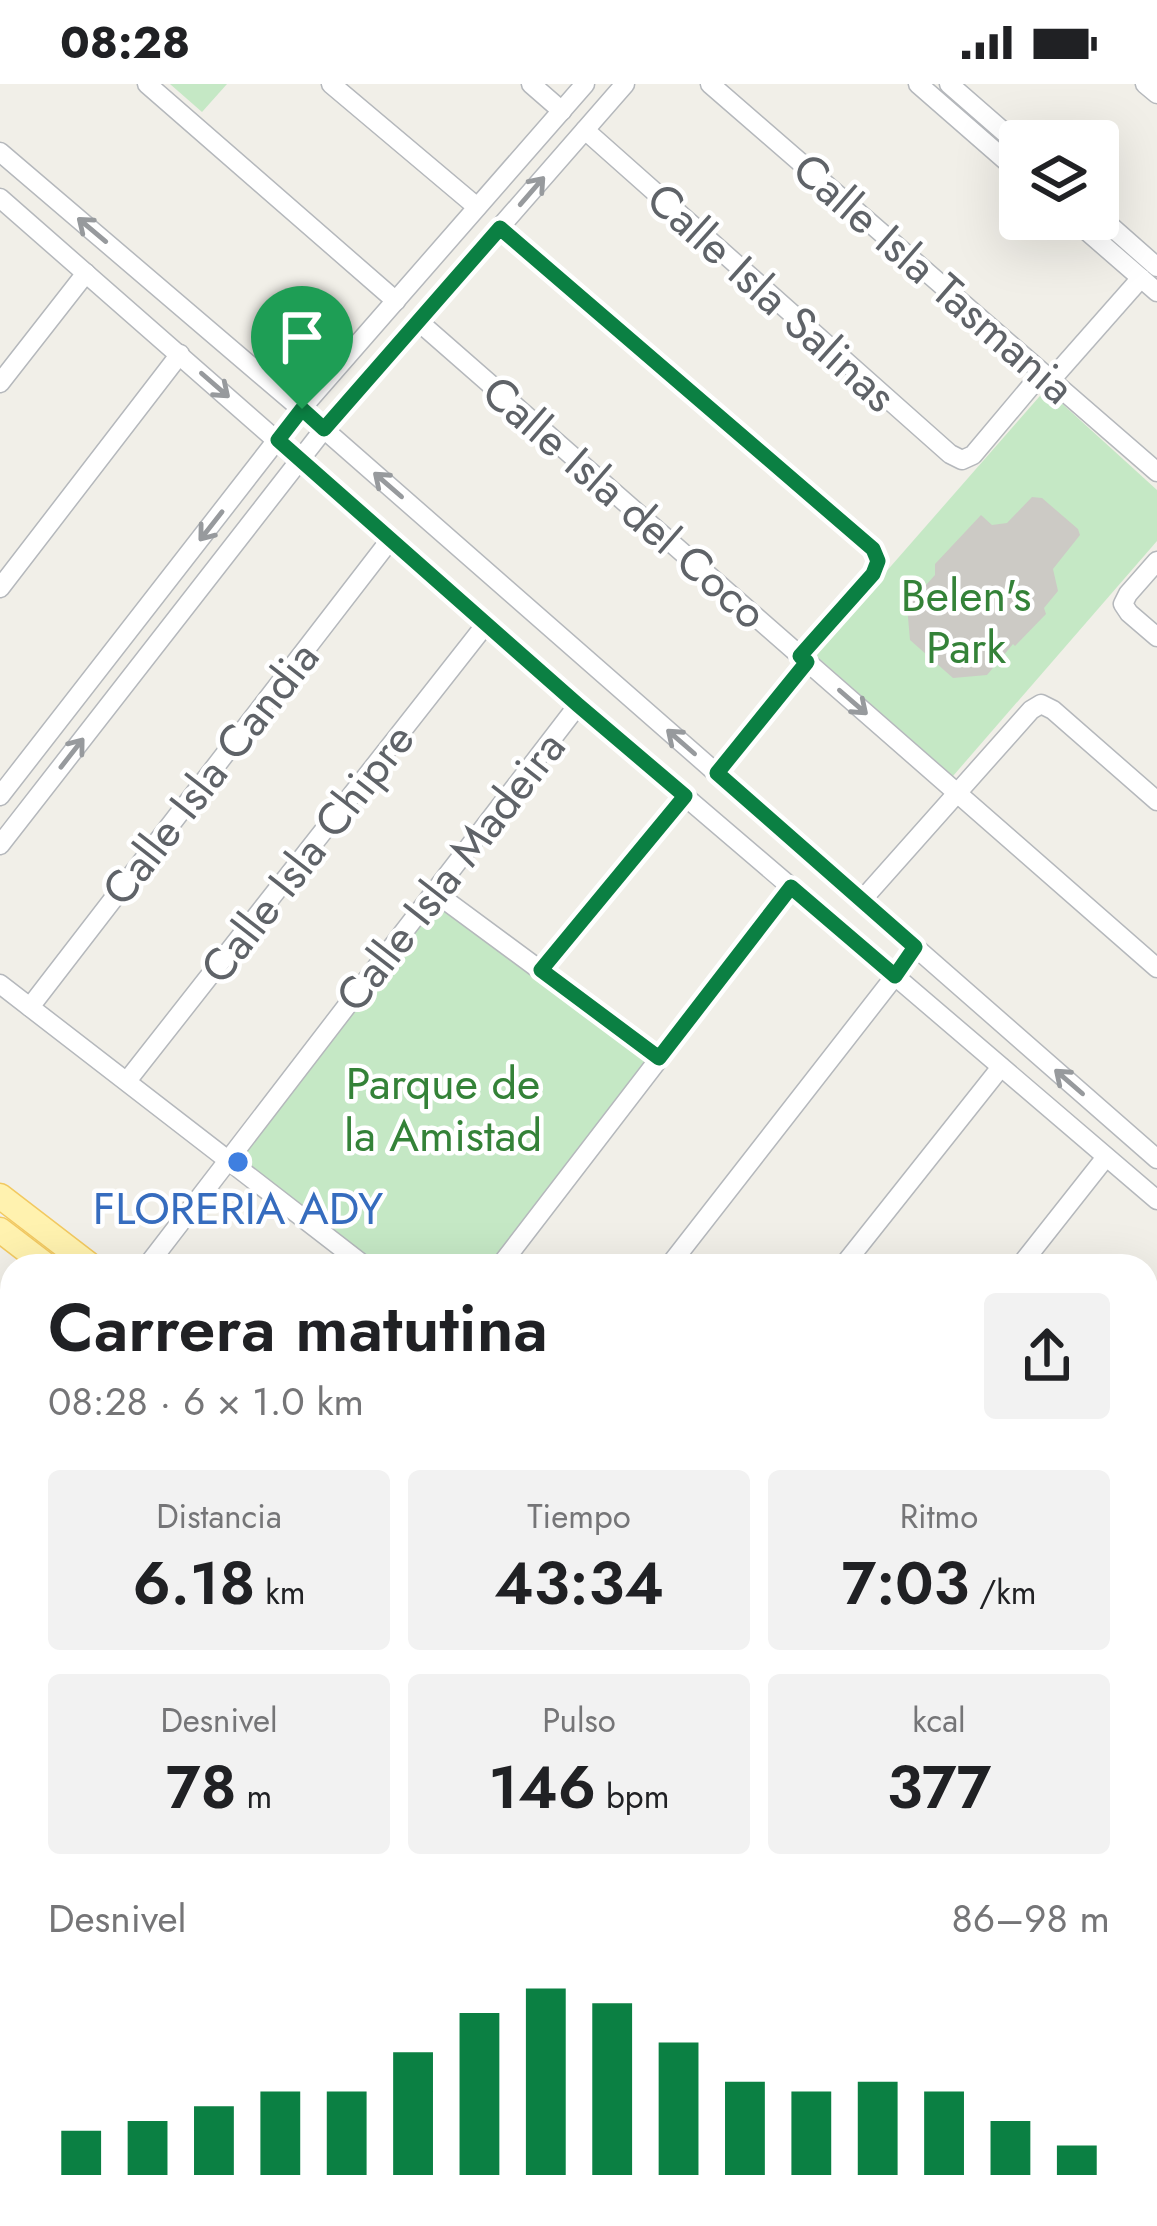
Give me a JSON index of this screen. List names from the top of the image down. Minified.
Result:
{"streets":{"street":["Calle Isla Tasmania","Calle Isla Salinas","Calle Isla del Coco","Calle Isla Candia","Calle Isla Chipre","Calle Isla Madeira"]},"crossings":[["Calle Isla Tasmania","Calle Isla Salinas"]],"parks":["Belen's Park","Parque de la Amistad"],"places":["FLORERIA ADY"],"page":{"status":"08:28","heading":["Carrera matutina","08:28 · 6 × 1.0 km"],"stats":[["Distancia","6.18 km"],["Tiempo","43:34"],["Ritmo","7:03 /km"],["Desnivel","78 m"],["Pulso","146 bpm"],["kcal","377"]],"chart":["Desnivel","86–98 m"]}}
